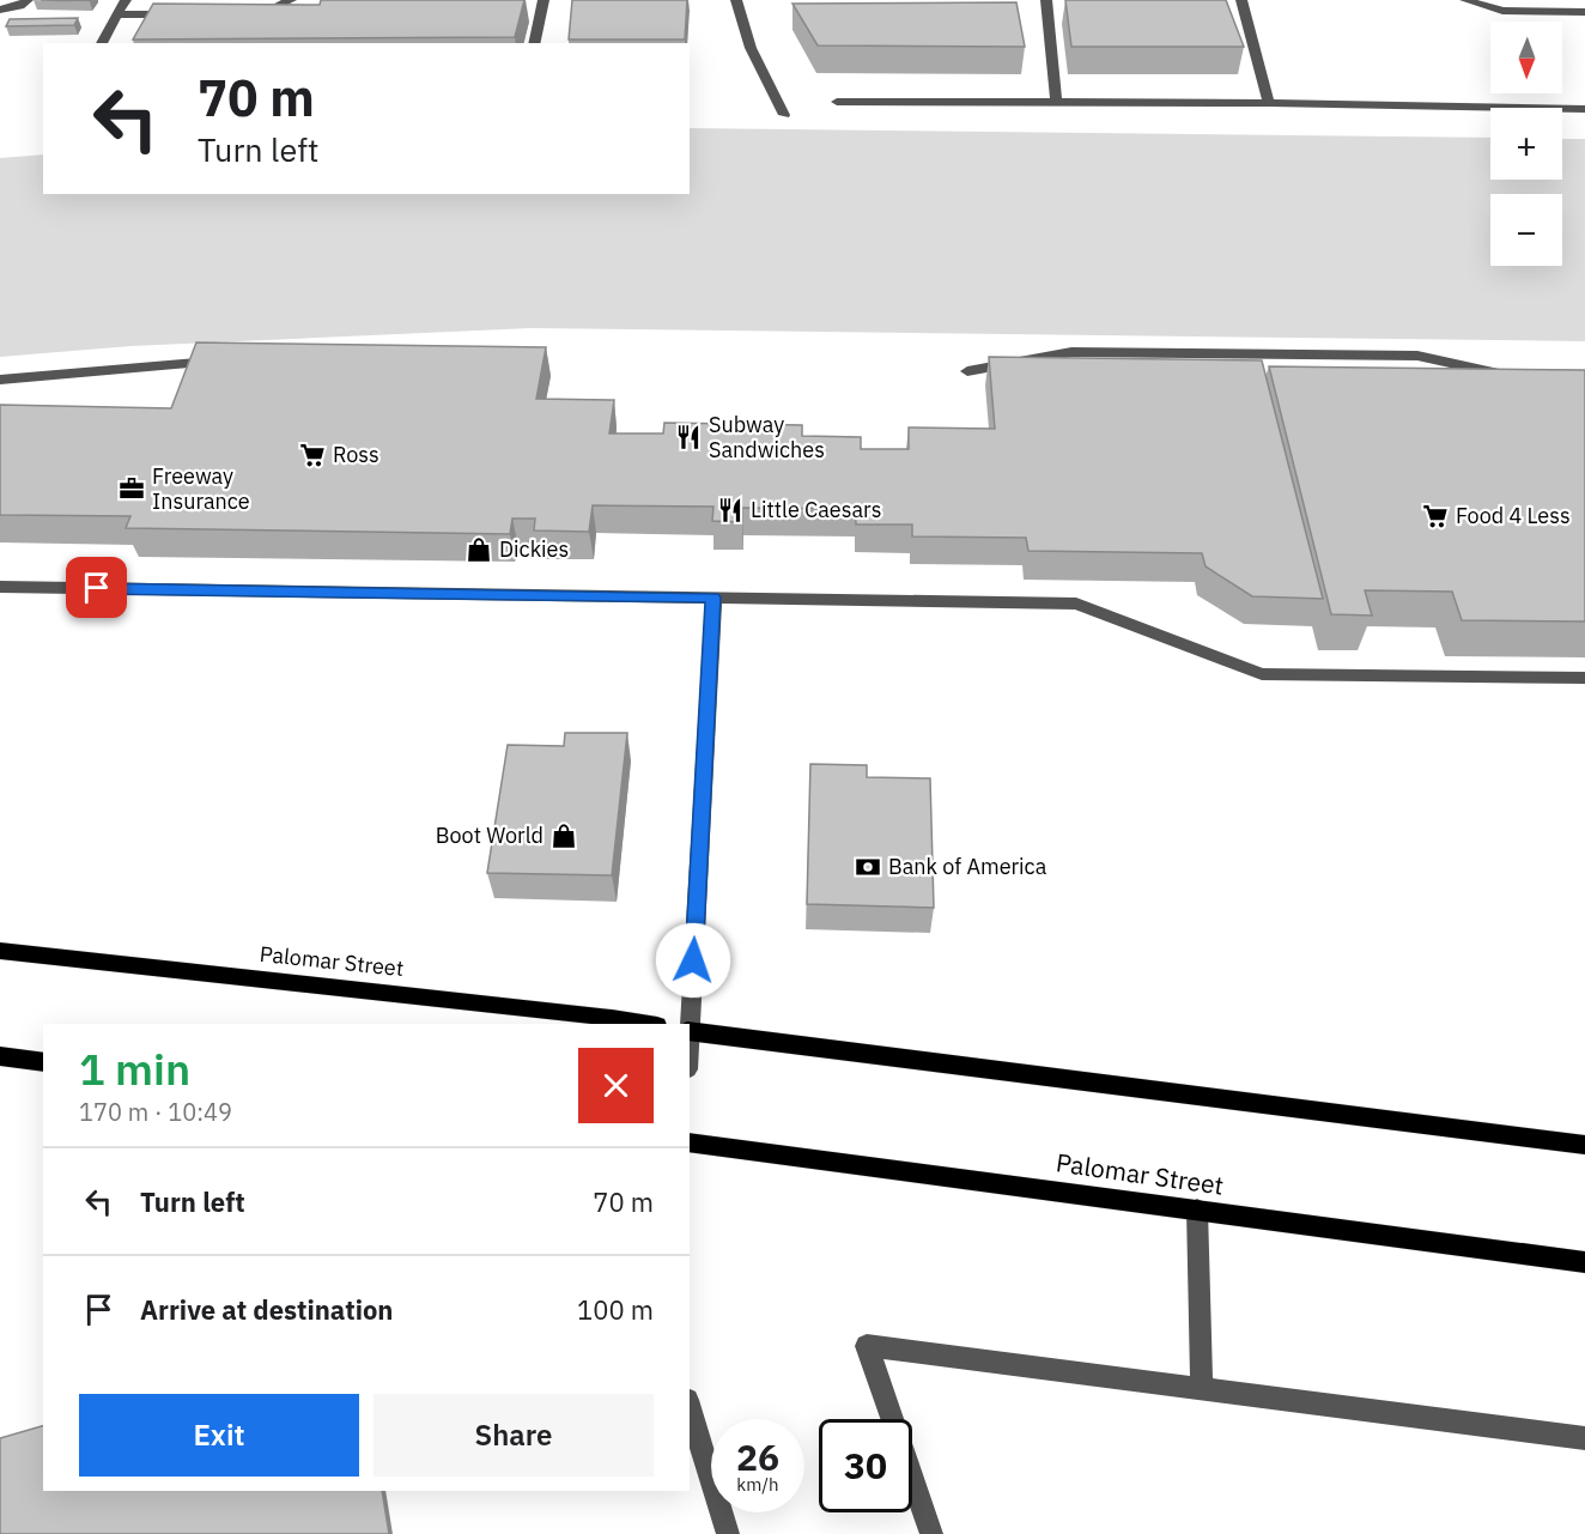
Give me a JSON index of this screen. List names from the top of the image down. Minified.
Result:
{"streets":{"main road":["Palomar Street"]},"places":{"restaurant":["Subway Sandwiches","Little Caesars"],"supermarket":["Ross","Food 4 Less"],"office":["Freeway Insurance"],"shop":["Dickies","Boot World"],"bank":["Bank of America"]},"north":"bottom","page":{"map_buttons":["+","−"],"turn":["70 m","Turn left"],"heading":["1 min","170 m · 10:49"],"list":[{"name":"Turn left","value":"70 m"},{"name":"Arrive at destination","value":"100 m"}],"buttons":["Exit","Share"],"speed":"26 km/h","limit":"30"}}
